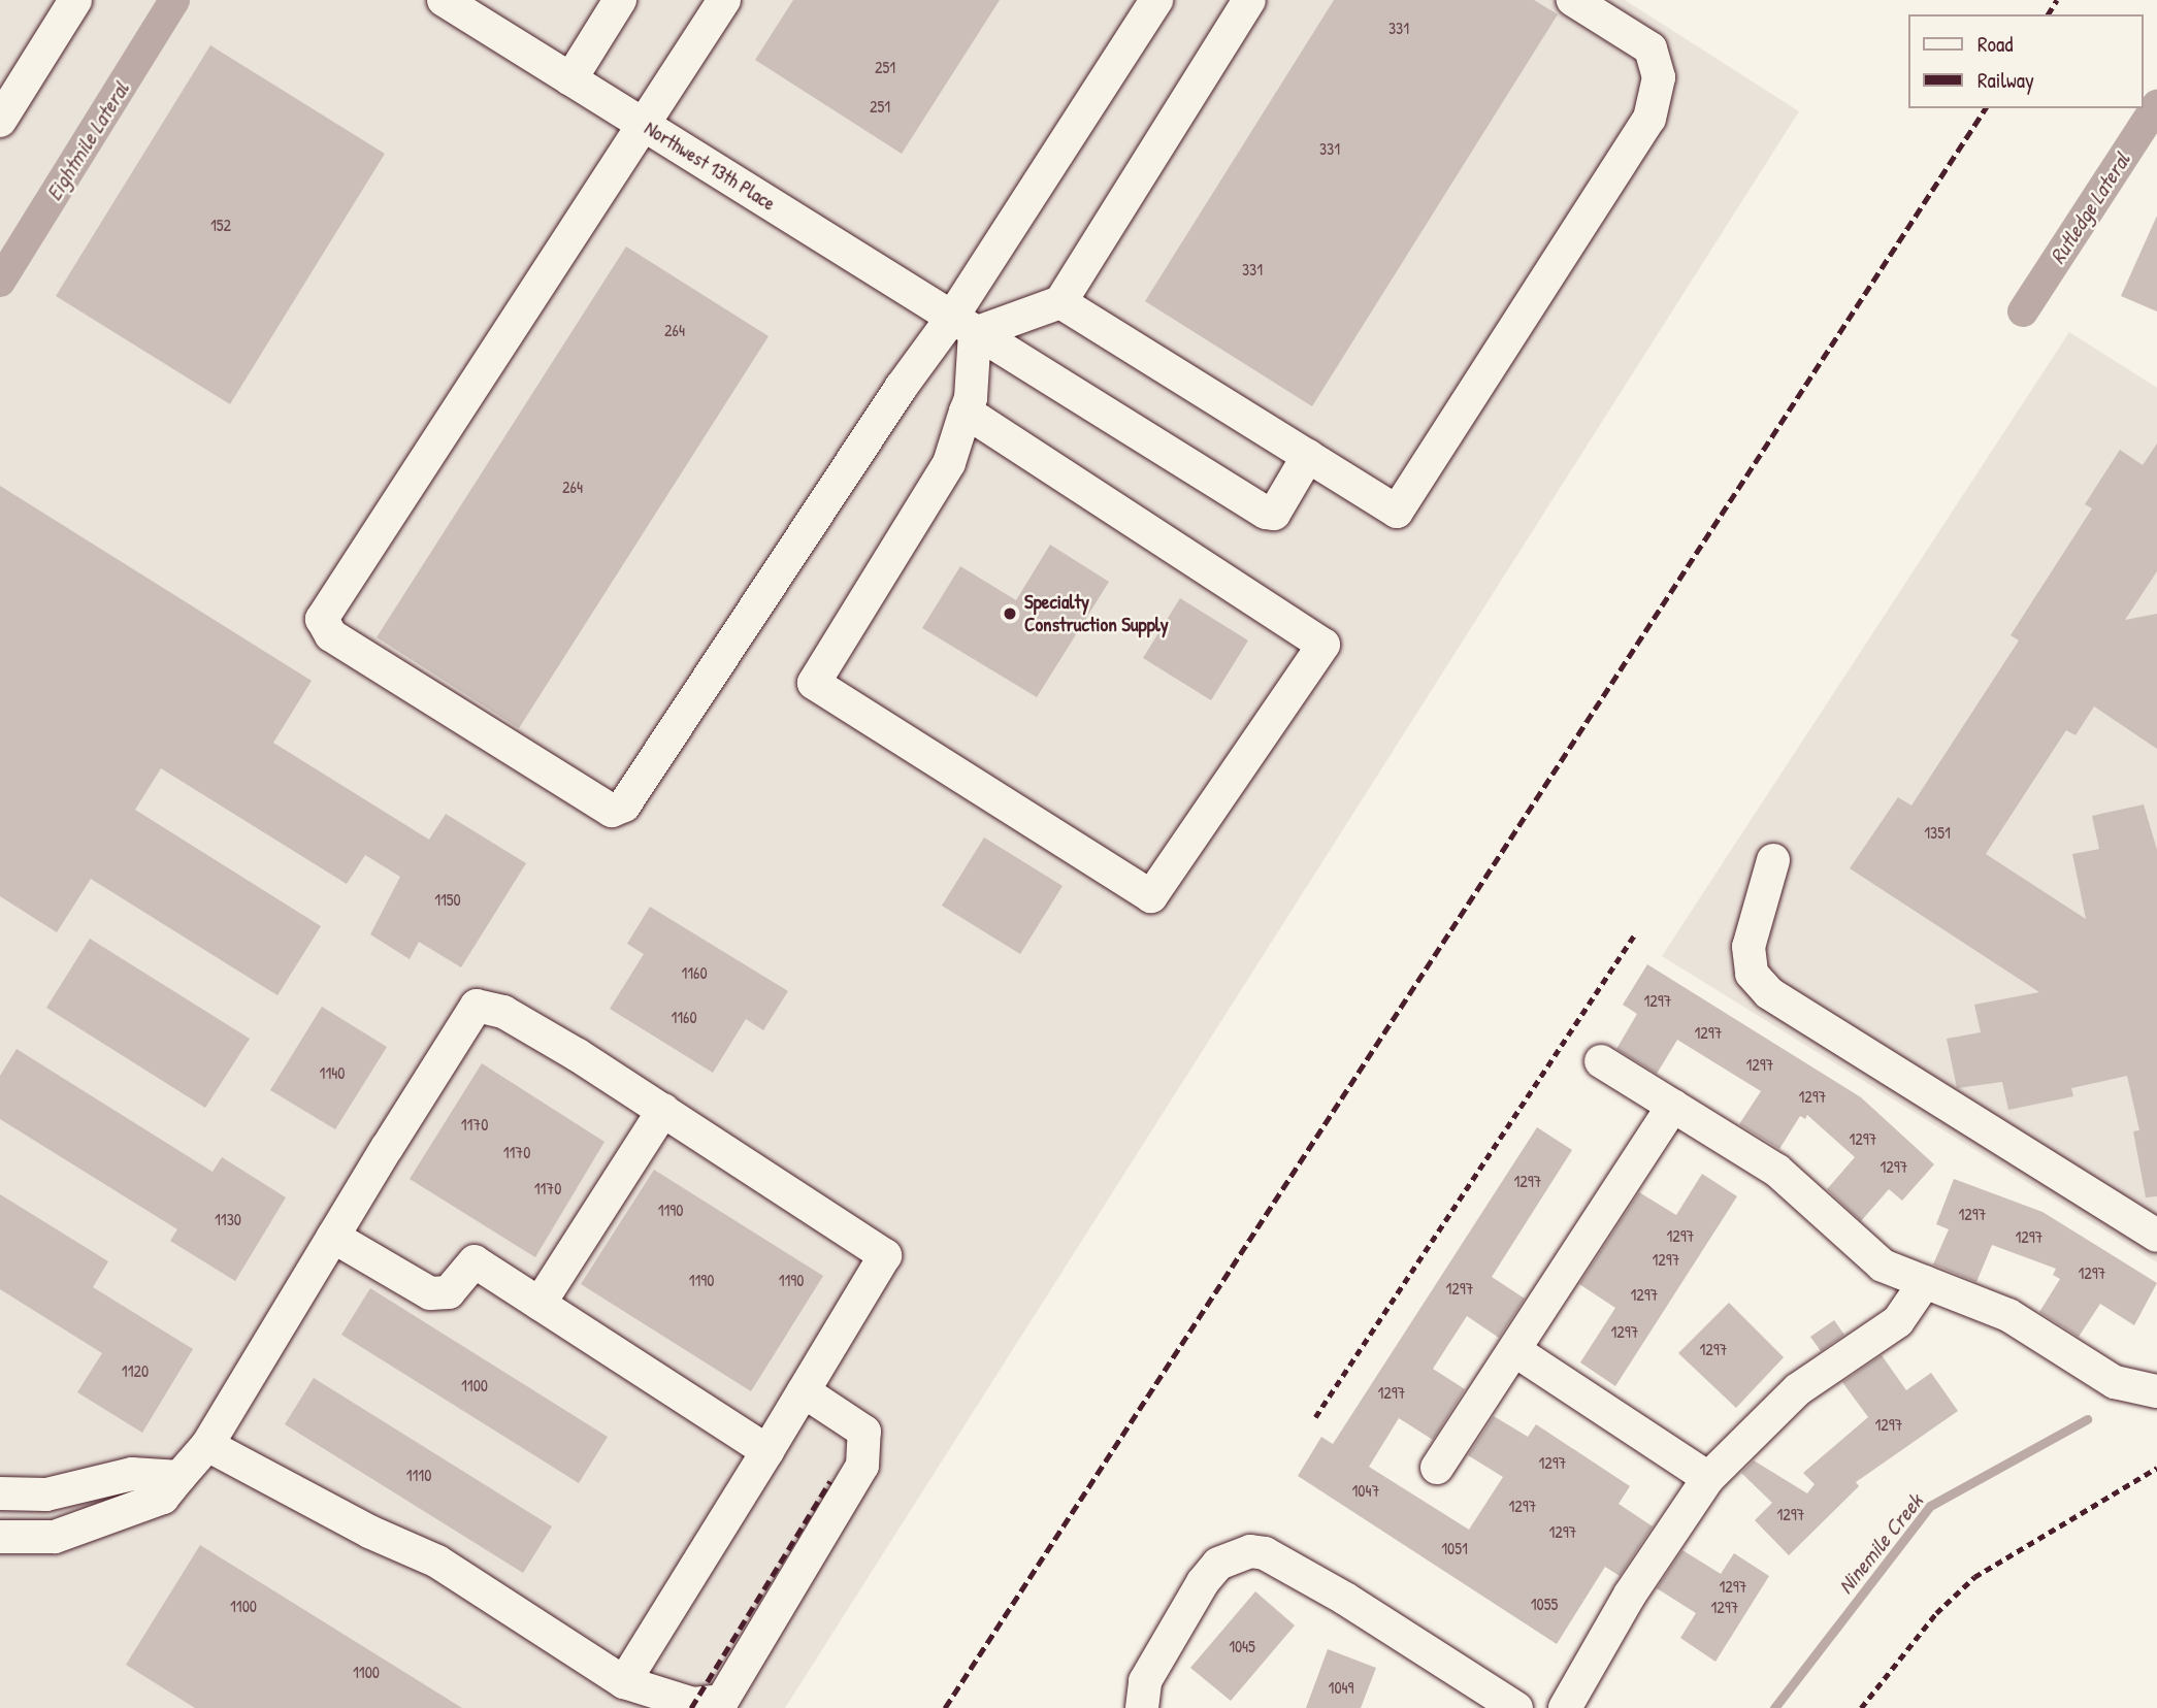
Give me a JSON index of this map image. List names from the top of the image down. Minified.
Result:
{"streets":{"street":["Northwest 13th Place"]},"water":["Eightmile Lateral","Rutledge Lateral","Ninemile Creek"],"places":["Specialty Construction Supply"],"house_numbers":["331","251","251","331","152","331","264","264","1351","1150","1160","1297","1160","1297","1297","1140","1297","1170","1297","1170","1297","1297","1170","1190","1297","1130","1297","1297","1297","1297","1190","1190","1297","1297","1297","1297","1120","1100","1297","1297","1297","1110","1047","1297","1297","1297","1051","1297","1055","1100","1297","1045","1100","1049"],"legend":["Road","Railway"]}
